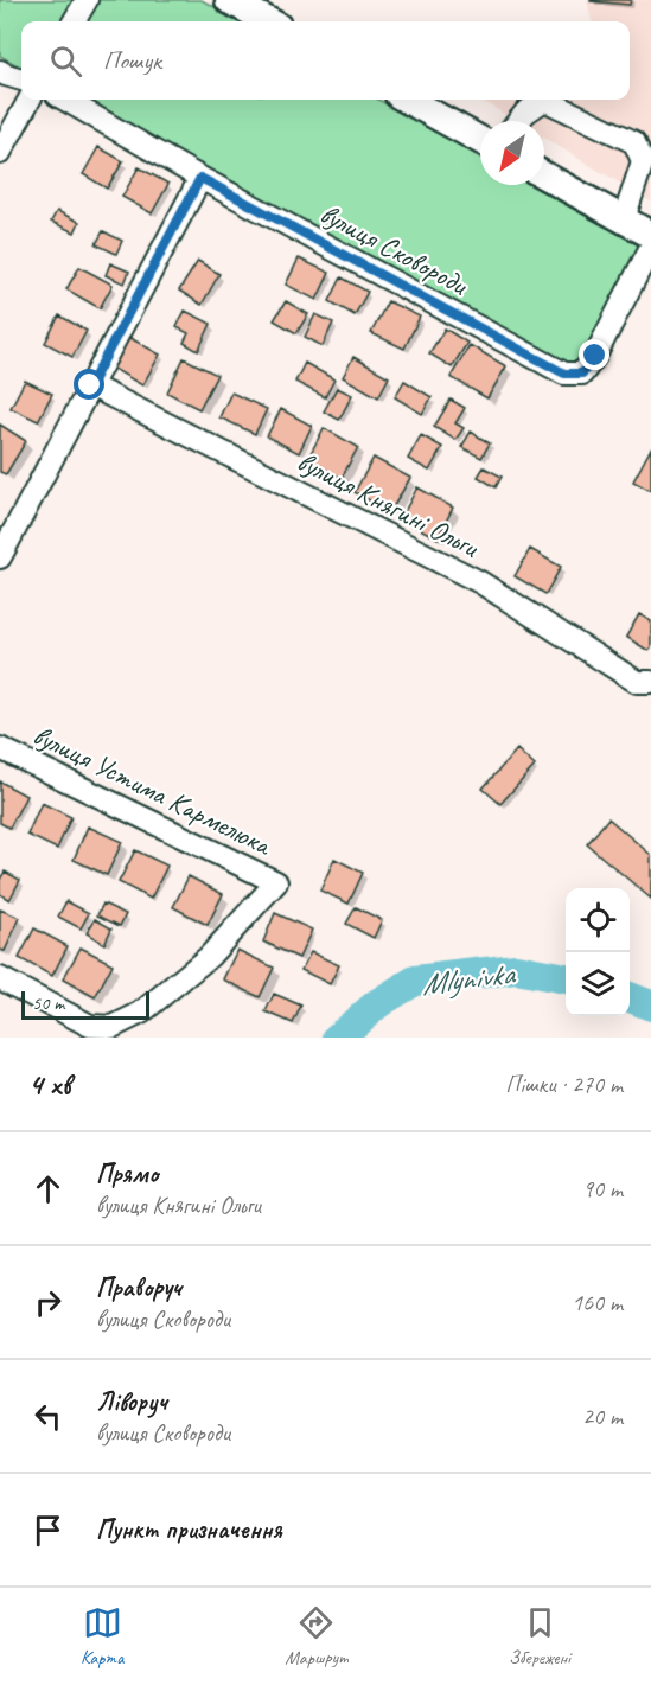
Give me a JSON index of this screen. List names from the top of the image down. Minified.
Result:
{"streets":{"street":["вулиця Сковороди","вулиця Княгині Ольги","вулиця Устима Кармелюка"]},"water":["Mlynivka"],"scale_bar":"50 m","north":"bottom left","page":{"search":"Пошук","scale":"50 m","heading":["4 хв","Пішки · 270 m"],"list":[["Прямо","вулиця Княгині Ольги","90 m"],["Праворуч","вулиця Сковороди","160 m"],["Ліворуч","вулиця Сковороди","20 m"],"Пункт призначення"],"nav":["Карта","Маршрут","Збережені"]}}
